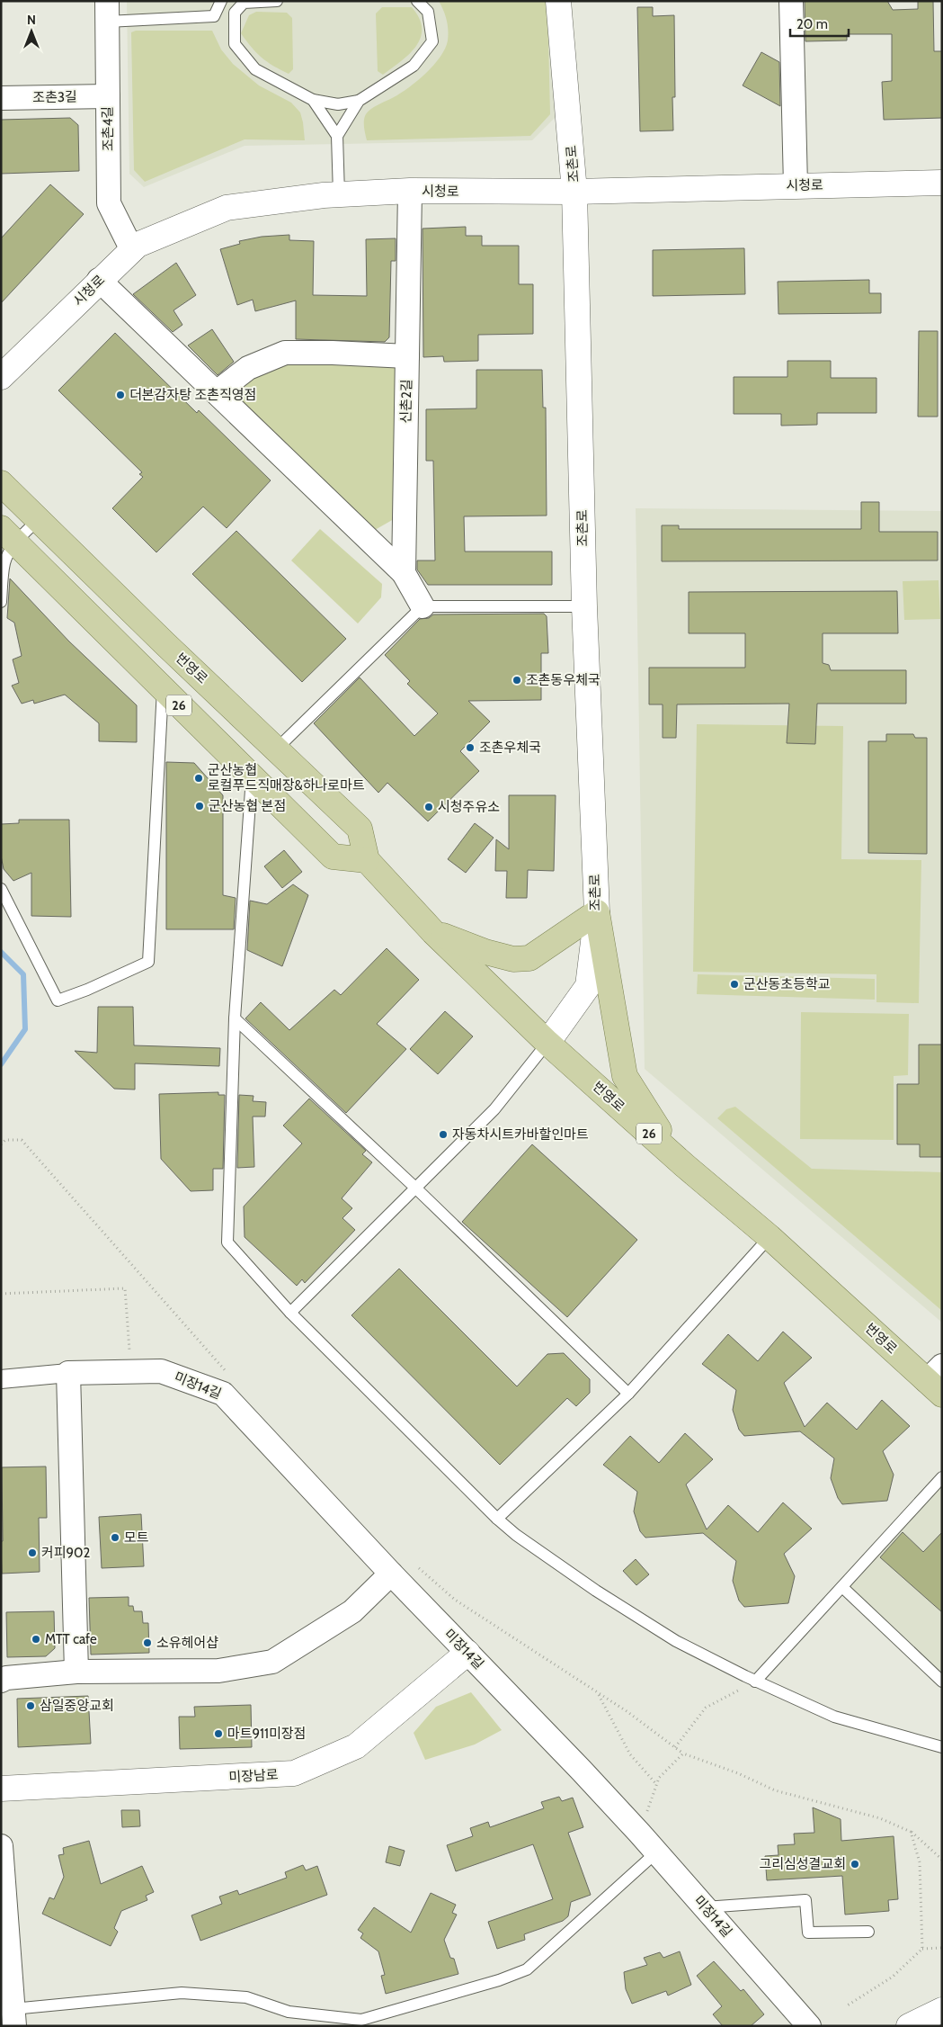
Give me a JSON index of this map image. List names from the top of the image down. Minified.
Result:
{"streets":{"main road":["번영로","26"],"street":["조촌3길","조촌4길","조촌로","시청로","신촌2길","미장14길","미장남로"]},"crossings":[["조촌3길","조촌4길"],["조촌4길","시청로"],["조촌로","시청로"],["조촌로","번영로"],["시청로","신촌2길"],["번영로","26"],["미장14길","미장남로"]],"places":["더본감자탕 조촌직영점","조촌동우체국","조촌우체국","군산농협 로컬푸드직매장&하나로마트","군산농협 본점","시청주유소","군산동초등학교","자동차시트카바할인마트","모트","커피902","MTT cafe","소유헤어샵","삼일중앙교회","마트911미장점","그리심성결교회"],"scale_bar":"20 m","north":"top"}
